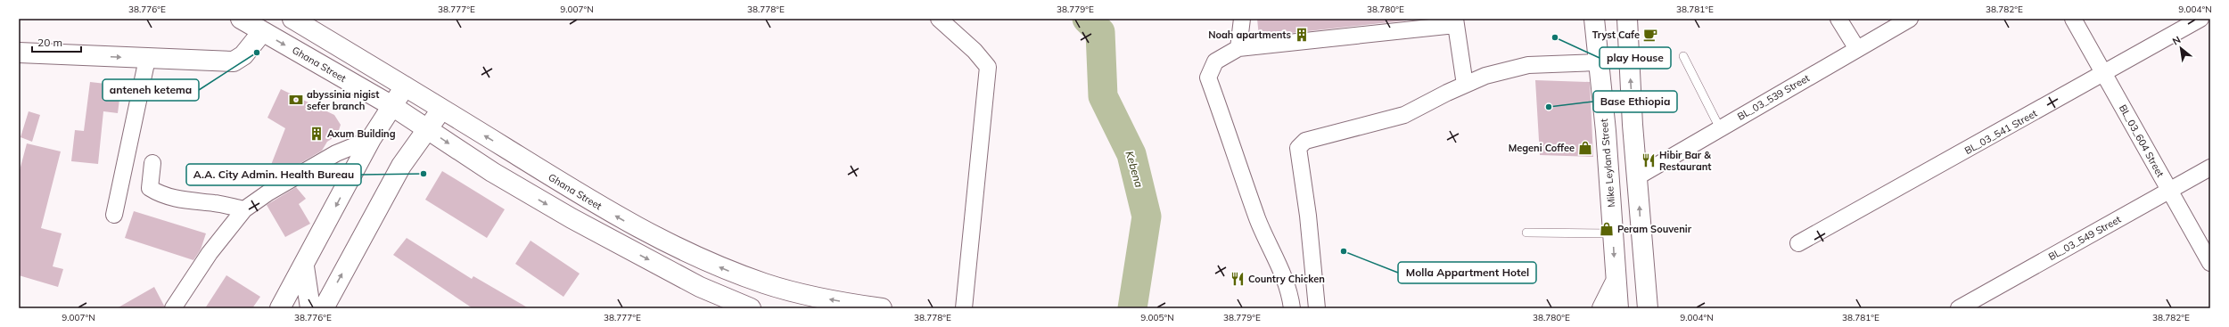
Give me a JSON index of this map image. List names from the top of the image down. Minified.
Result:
{"streets":{"main road":["Ghana Street","Mike Leyland Street"],"street":["BL_03_539 Street","BL_03_541 Street","BL_03_604 Street","BL_03_549 Street"]},"crossings":[["BL_03_541 Street","BL_03_604 Street"],["BL_03_604 Street","BL_03_549 Street"]],"water":["Kebena"],"places":{"building":["Noah apartments","Axum Building"],"cafe":["Tryst Cafe"],"other":["play House","anteneh ketema","Base Ethiopia","A.A. City Admin. Health Bureau","Molla Appartment Hotel"],"bank":["abyssinia nigist sefer branch"],"shop":["Megeni Coffee","Peram Souvenir"],"restaurant":["Hibir Bar & Restaurant","Country Chicken"]},"scale_bar":"20 m","north":"top left","coordinates":["38.776°E","38.777°E","9.007°N","38.778°E","38.779°E","38.780°E","38.781°E","38.782°E","9.004°N","9.005°N"]}
